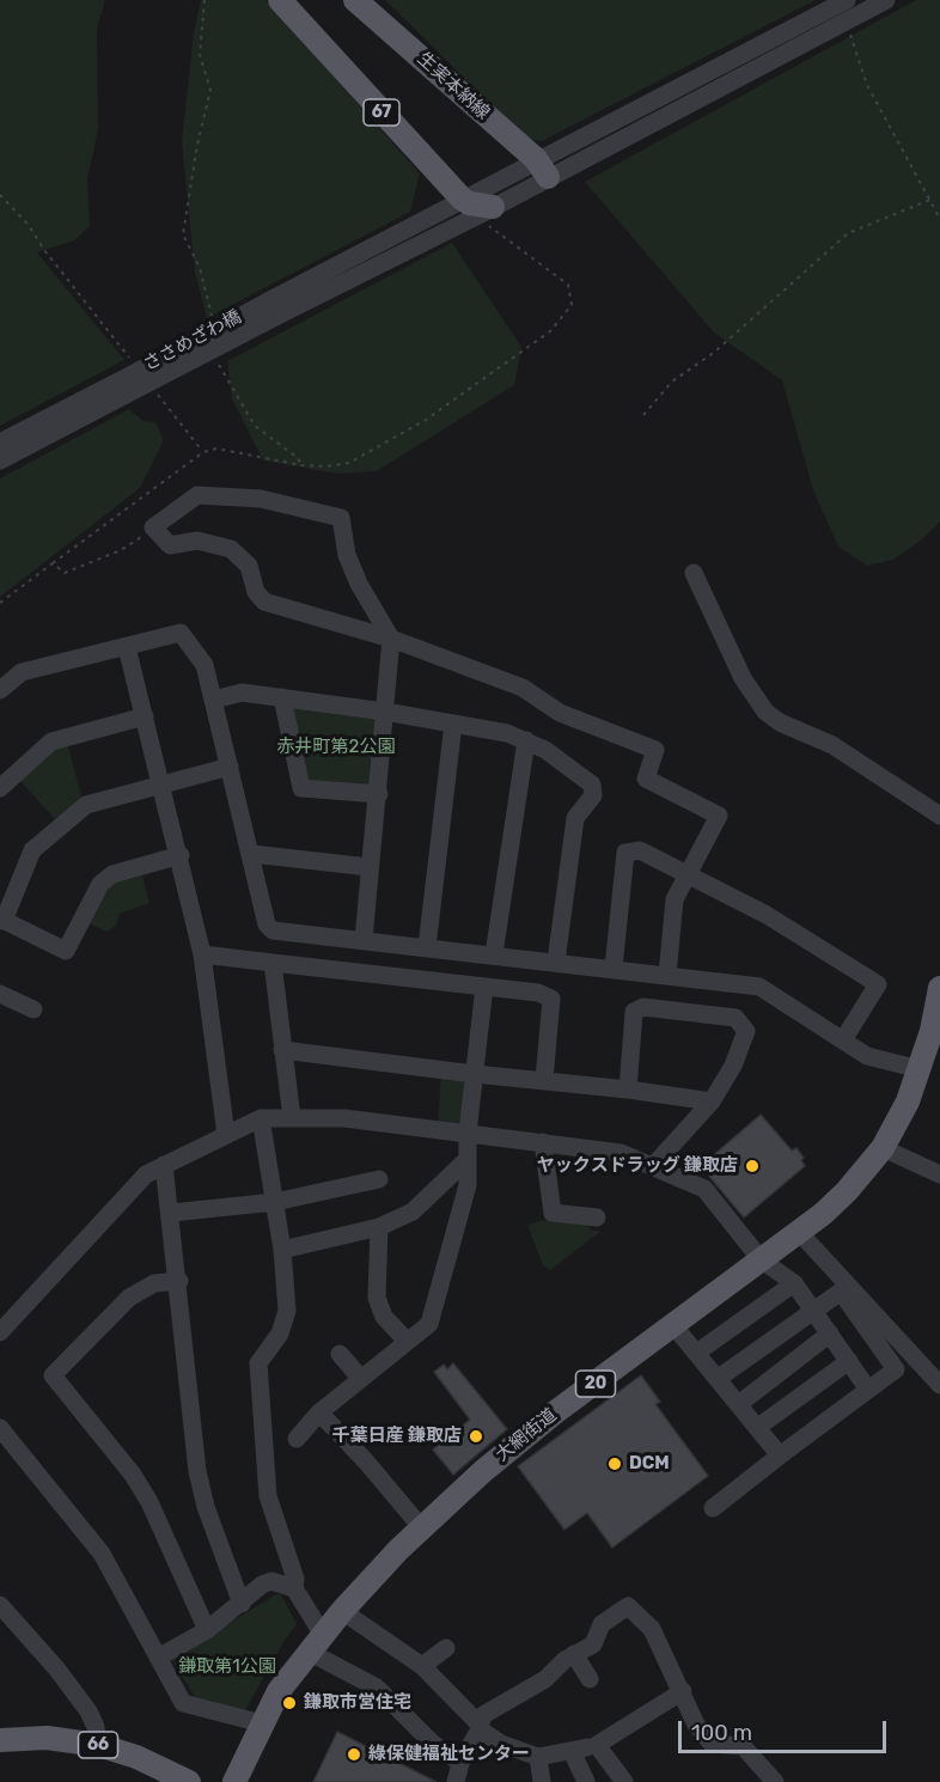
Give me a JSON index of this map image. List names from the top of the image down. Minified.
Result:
{"streets":{"main road":["生実本納線","67","20","大網街道","66"],"street":["ささめざわ橋"]},"parks":["赤井町第2公園","鎌取第1公園"],"places":["ヤックスドラッグ 鎌取店","千葉日産 鎌取店","DCM","鎌取市営住宅","綠保健福祉センター"],"scale_bar":"100 m"}
